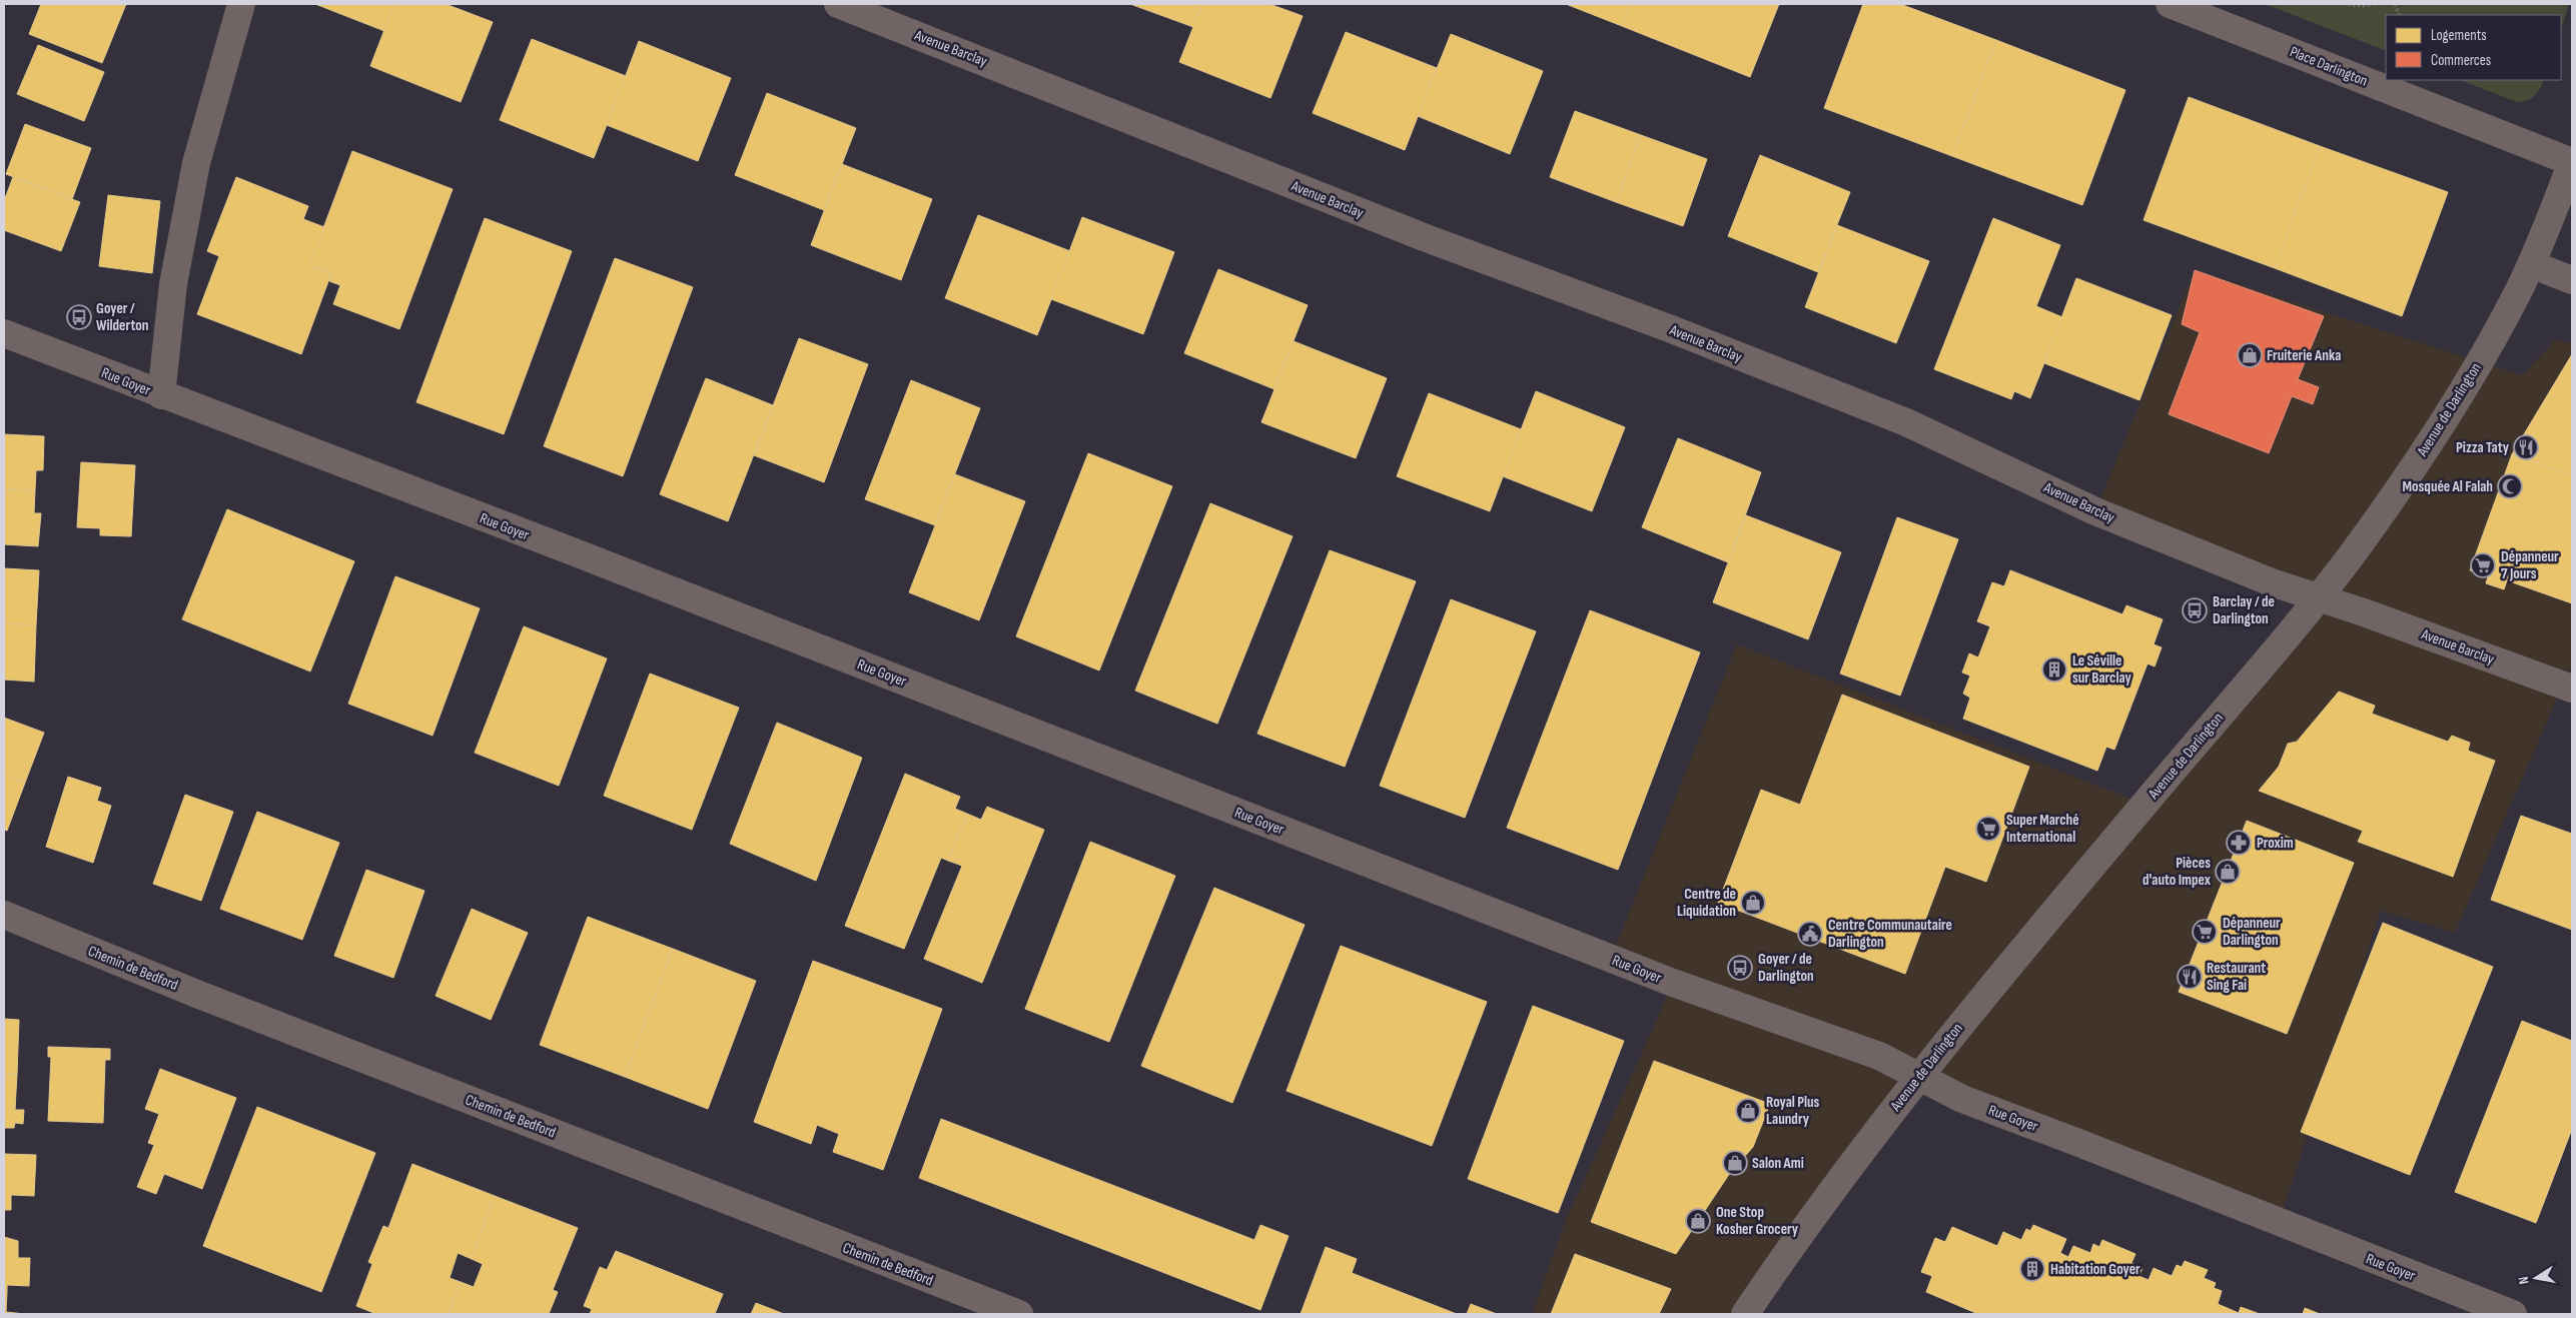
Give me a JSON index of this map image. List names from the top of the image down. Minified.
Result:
{"streets":{"street":["Avenue Barclay","Place Darlington","Rue Goyer","Avenue de Darlington","Chemin de Bedford"]},"crossings":[["Avenue Barclay","Avenue de Darlington"],["Place Darlington","Avenue de Darlington"],["Rue Goyer","Avenue de Darlington"]],"places":{"bus stop":["Goyer / Wilderton","Barclay / de Darlington","Goyer / de Darlington"],"shop":["Fruiterie Anka","Pièces d'auto Impex","Centre de Liquidation","Royal Plus Laundry","Salon Ami","One Stop Kosher Grocery"],"restaurant":["Pizza Taty","Restaurant Sing Fai"],"mosque":["Mosquée Al Falah"],"supermarket":["Dépanneur 7 Jours","Super Marché International","Dépanneur Darlington"],"building":["Le Séville sur Barclay","Habitation Goyer"],"pharmacy":["Proxim"],"public building":["Centre Communautaire Darlington"]},"legend":["Logements","Commerces"],"north":"left"}
